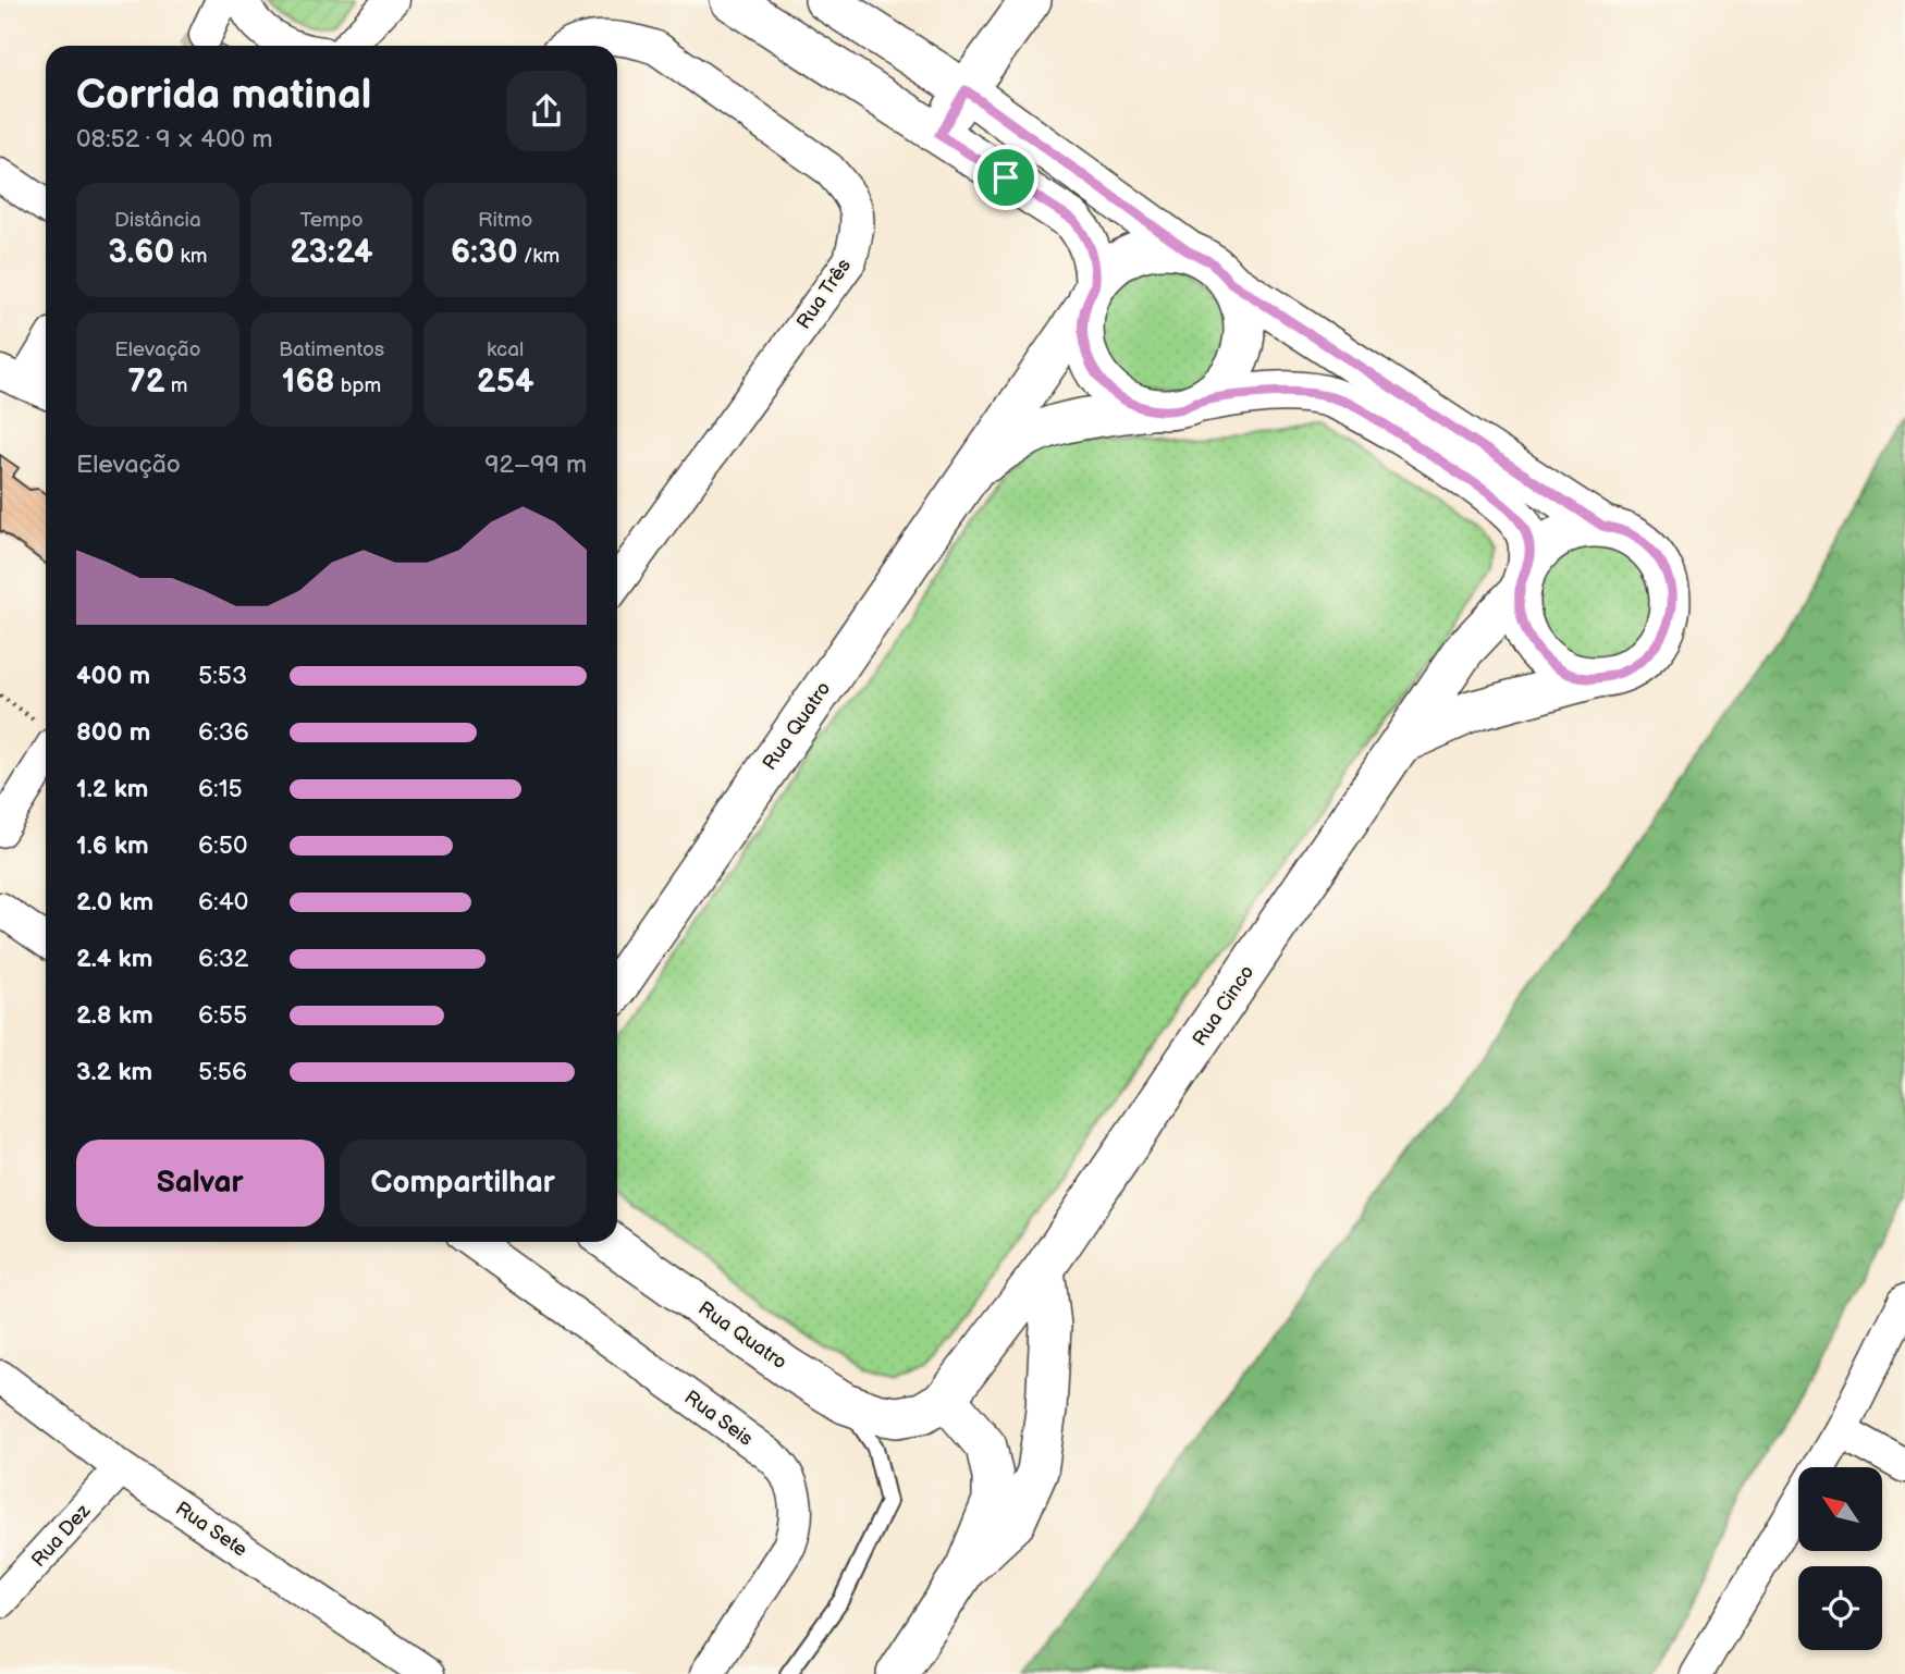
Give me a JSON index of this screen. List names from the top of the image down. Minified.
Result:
{"streets":{"street":["Rua Três","Rua Quatro","Rua Cinco","Rua Seis","Rua Sete","Rua Dez"]},"crossings":[["Rua Quatro","Rua Cinco"],["Rua Sete","Rua Dez"]],"north":"top left","page":{"heading":["Corrida matinal","08:52 · 9 × 400 m"],"stats":[["Distância","3.60 km"],["Tempo","23:24"],["Ritmo","6:30 /km"],["Elevação","72 m"],["Batimentos","168 bpm"],["kcal","254"]],"chart":["Elevação","92–99 m"],"list":[{"name":"400 m","note":"5:53"},{"name":"800 m","note":"6:36"},{"name":"1.2 km","note":"6:15"},{"name":"1.6 km","note":"6:50"},{"name":"2.0 km","note":"6:40"},{"name":"2.4 km","note":"6:32"},{"name":"2.8 km","note":"6:55"},{"name":"3.2 km","note":"5:56"}],"buttons":["Salvar","Compartilhar"]}}
